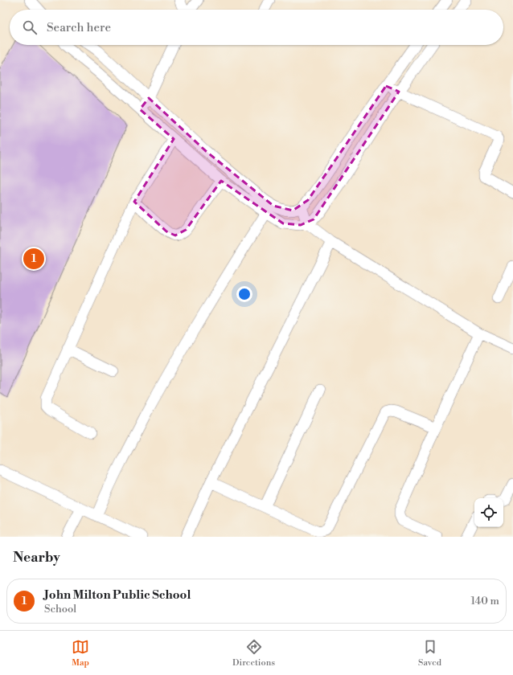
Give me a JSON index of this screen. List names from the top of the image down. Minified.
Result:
{"page":{"search":"Search here","pins":"1","heading":"Nearby","list":[{"mark":"1","name":"John Milton Public School","note":"School","value":"140 m"}],"nav":["Map","Directions","Saved"]}}
